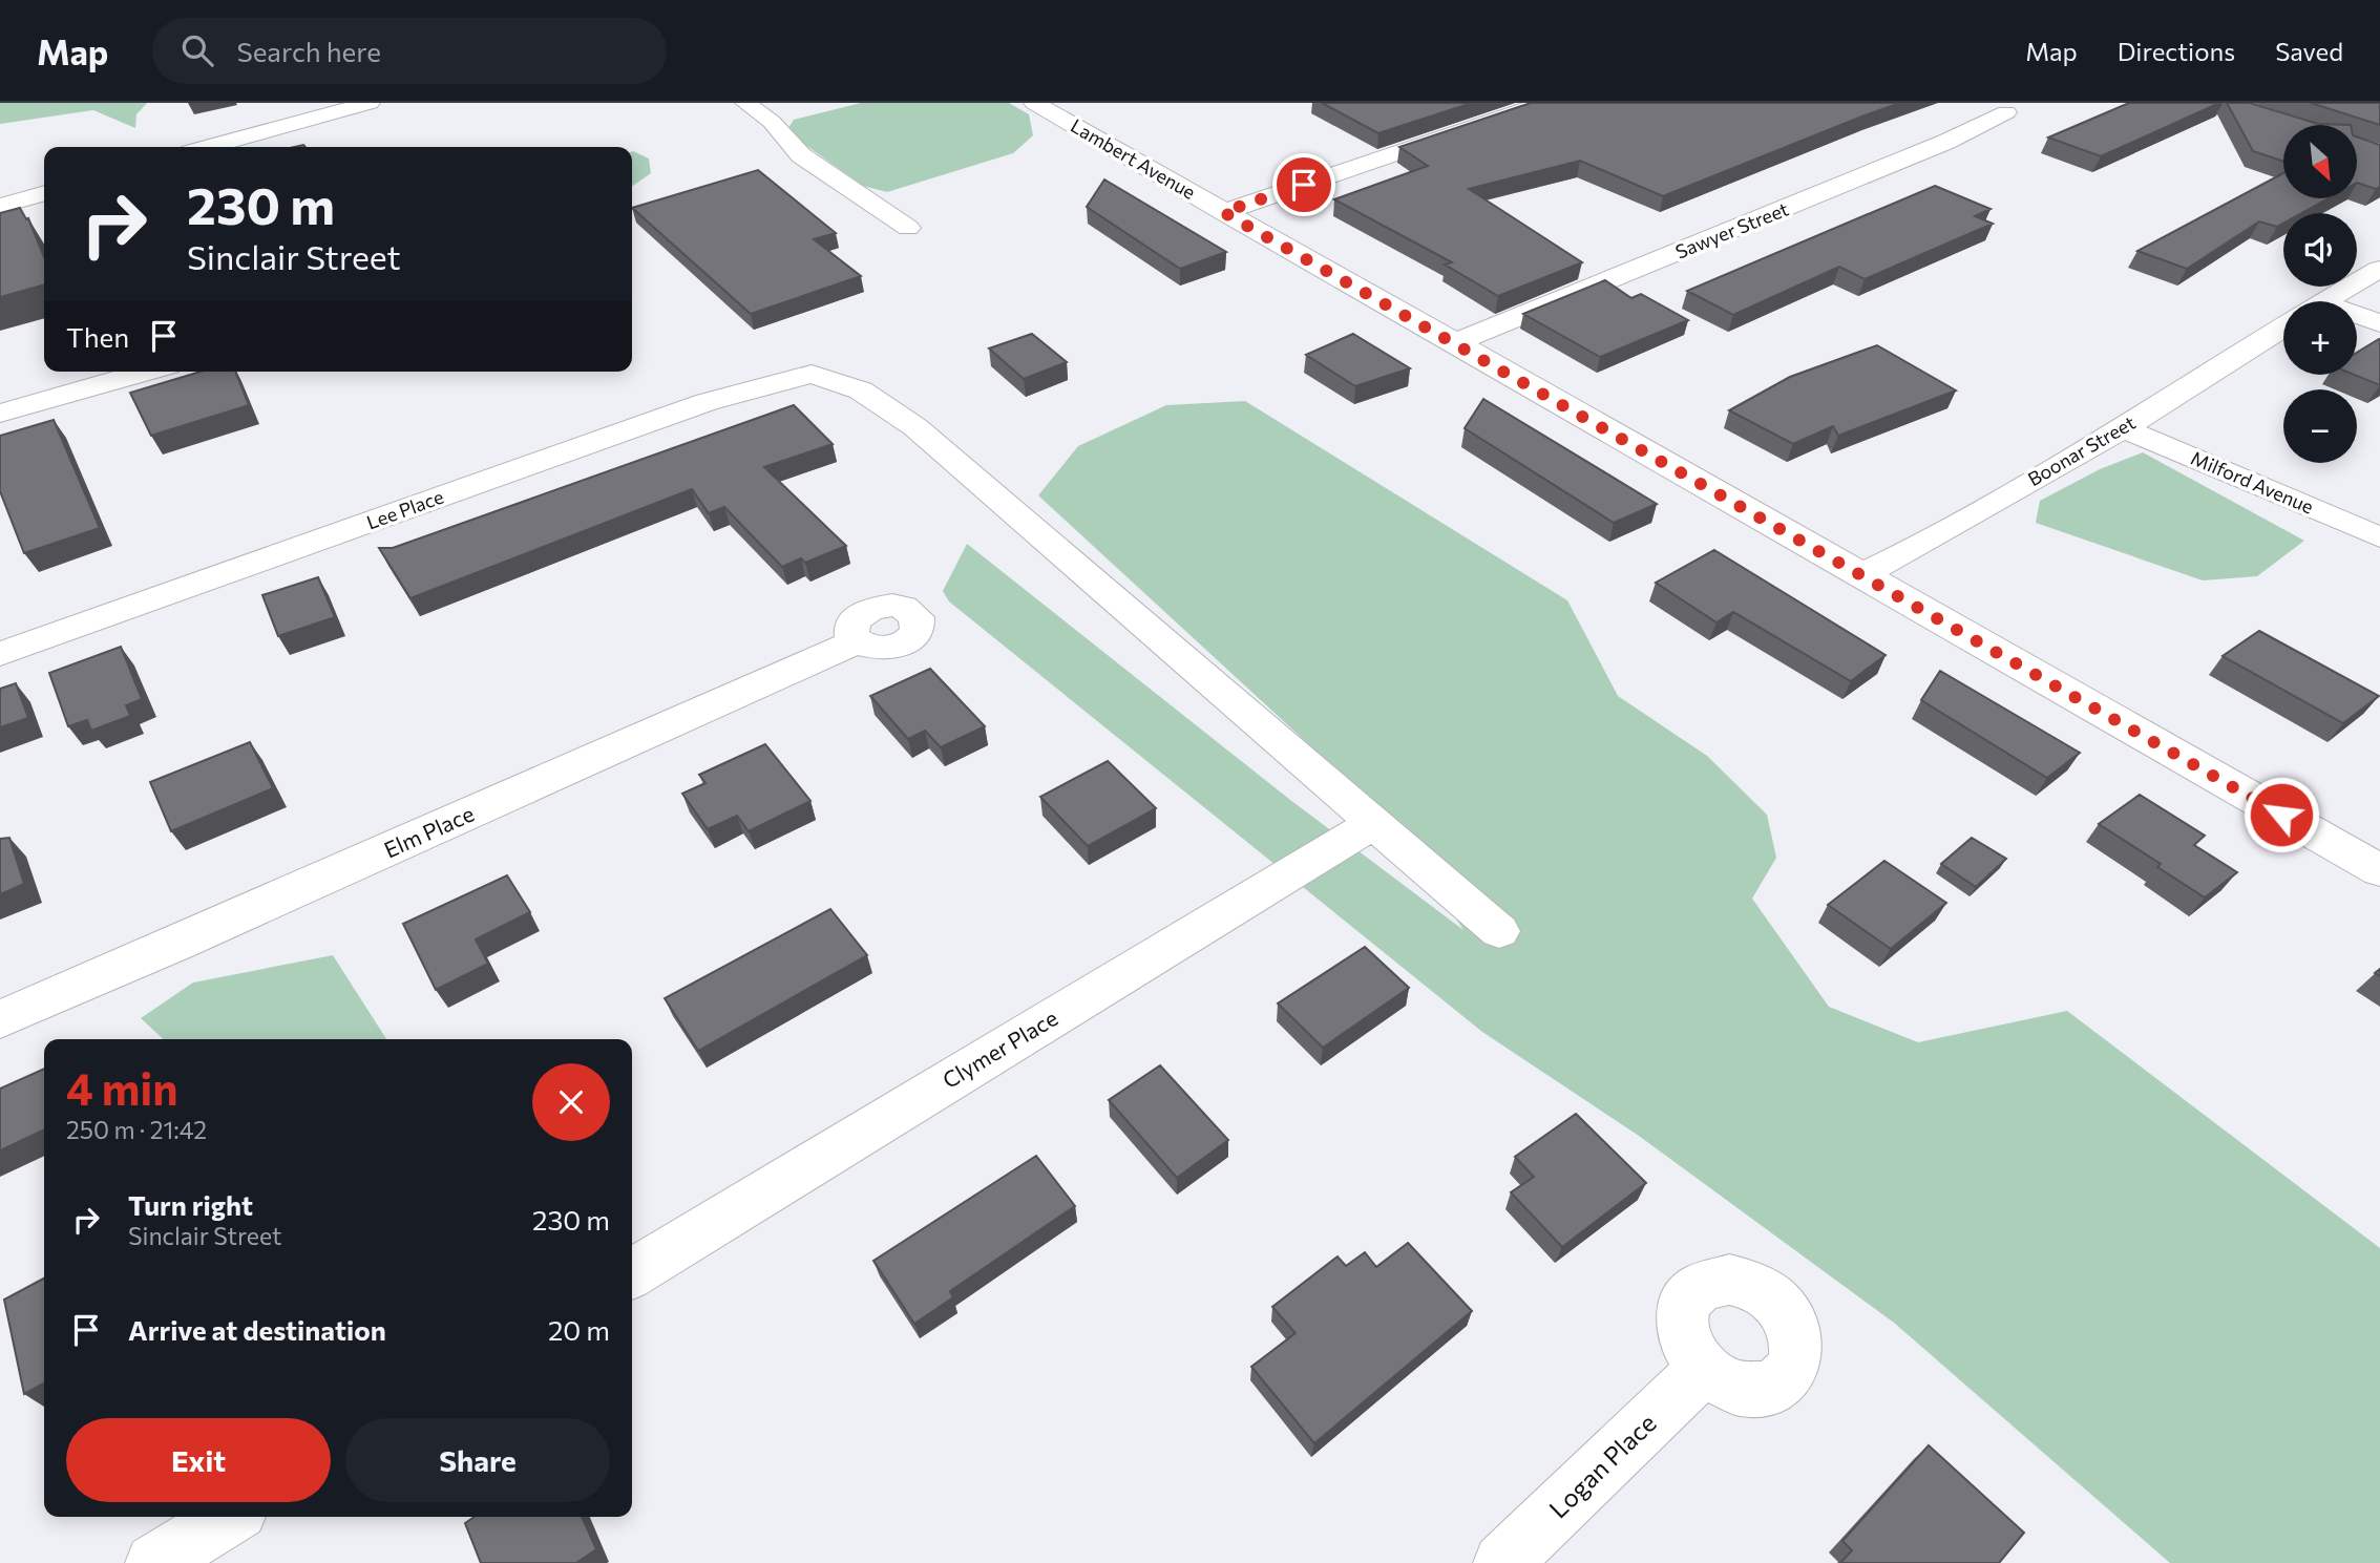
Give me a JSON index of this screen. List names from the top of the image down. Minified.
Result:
{"streets":{"street":["Lambert Avenue","Sawyer Street","Boonar Street","Milford Avenue","Lee Place","Elm Place","Clymer Place","Logan Place"]},"crossings":[["Lambert Avenue","Sawyer Street"],["Lambert Avenue","Boonar Street"],["Boonar Street","Milford Avenue"],["Lee Place","Clymer Place"]],"north":"bottom right","page":{"header":"Map","search":"Search here","nav":["Map","Directions","Saved"],"map_buttons":["+","−"],"turn":["230 m","Sinclair Street"],"then":"Then","heading":["4 min","250 m · 21:42"],"list":[{"name":"Turn right","note":"Sinclair Street","value":"230 m"},{"name":"Arrive at destination","value":"20 m"}],"buttons":["Exit","Share"]}}
